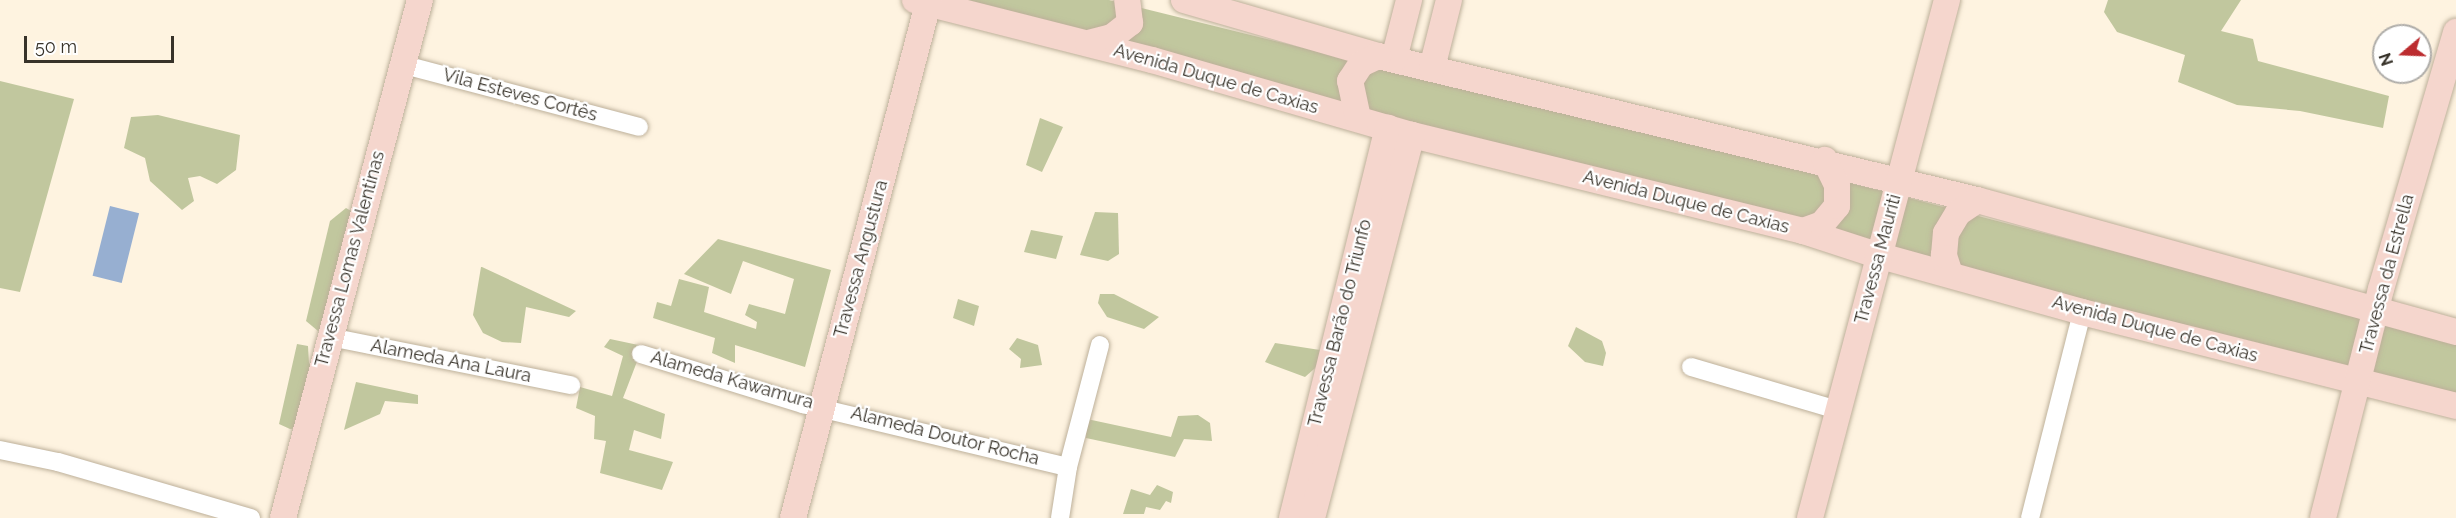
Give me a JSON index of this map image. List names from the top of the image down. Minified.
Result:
{"streets":{"main road":["Avenida Duque de Caxias","Travessa Lomas Valentinas","Travessa Angustura","Travessa Mauriti","Travessa da Estrella","Travessa Barão do Triunfo"],"street":["Vila Esteves Cortês","Alameda Ana Laura","Alameda Kawamura","Alameda Doutor Rocha"]},"crossings":[["Avenida Duque de Caxias","Travessa Angustura"],["Avenida Duque de Caxias","Travessa Mauriti"],["Avenida Duque de Caxias","Travessa da Estrella"],["Avenida Duque de Caxias","Travessa Barão do Triunfo"],["Vila Esteves Cortês","Travessa Lomas Valentinas"],["Travessa Lomas Valentinas","Alameda Ana Laura"],["Travessa Angustura","Alameda Kawamura"],["Travessa Angustura","Alameda Doutor Rocha"],["Alameda Kawamura","Alameda Doutor Rocha"]],"scale_bar":"50 m","north":"left"}
